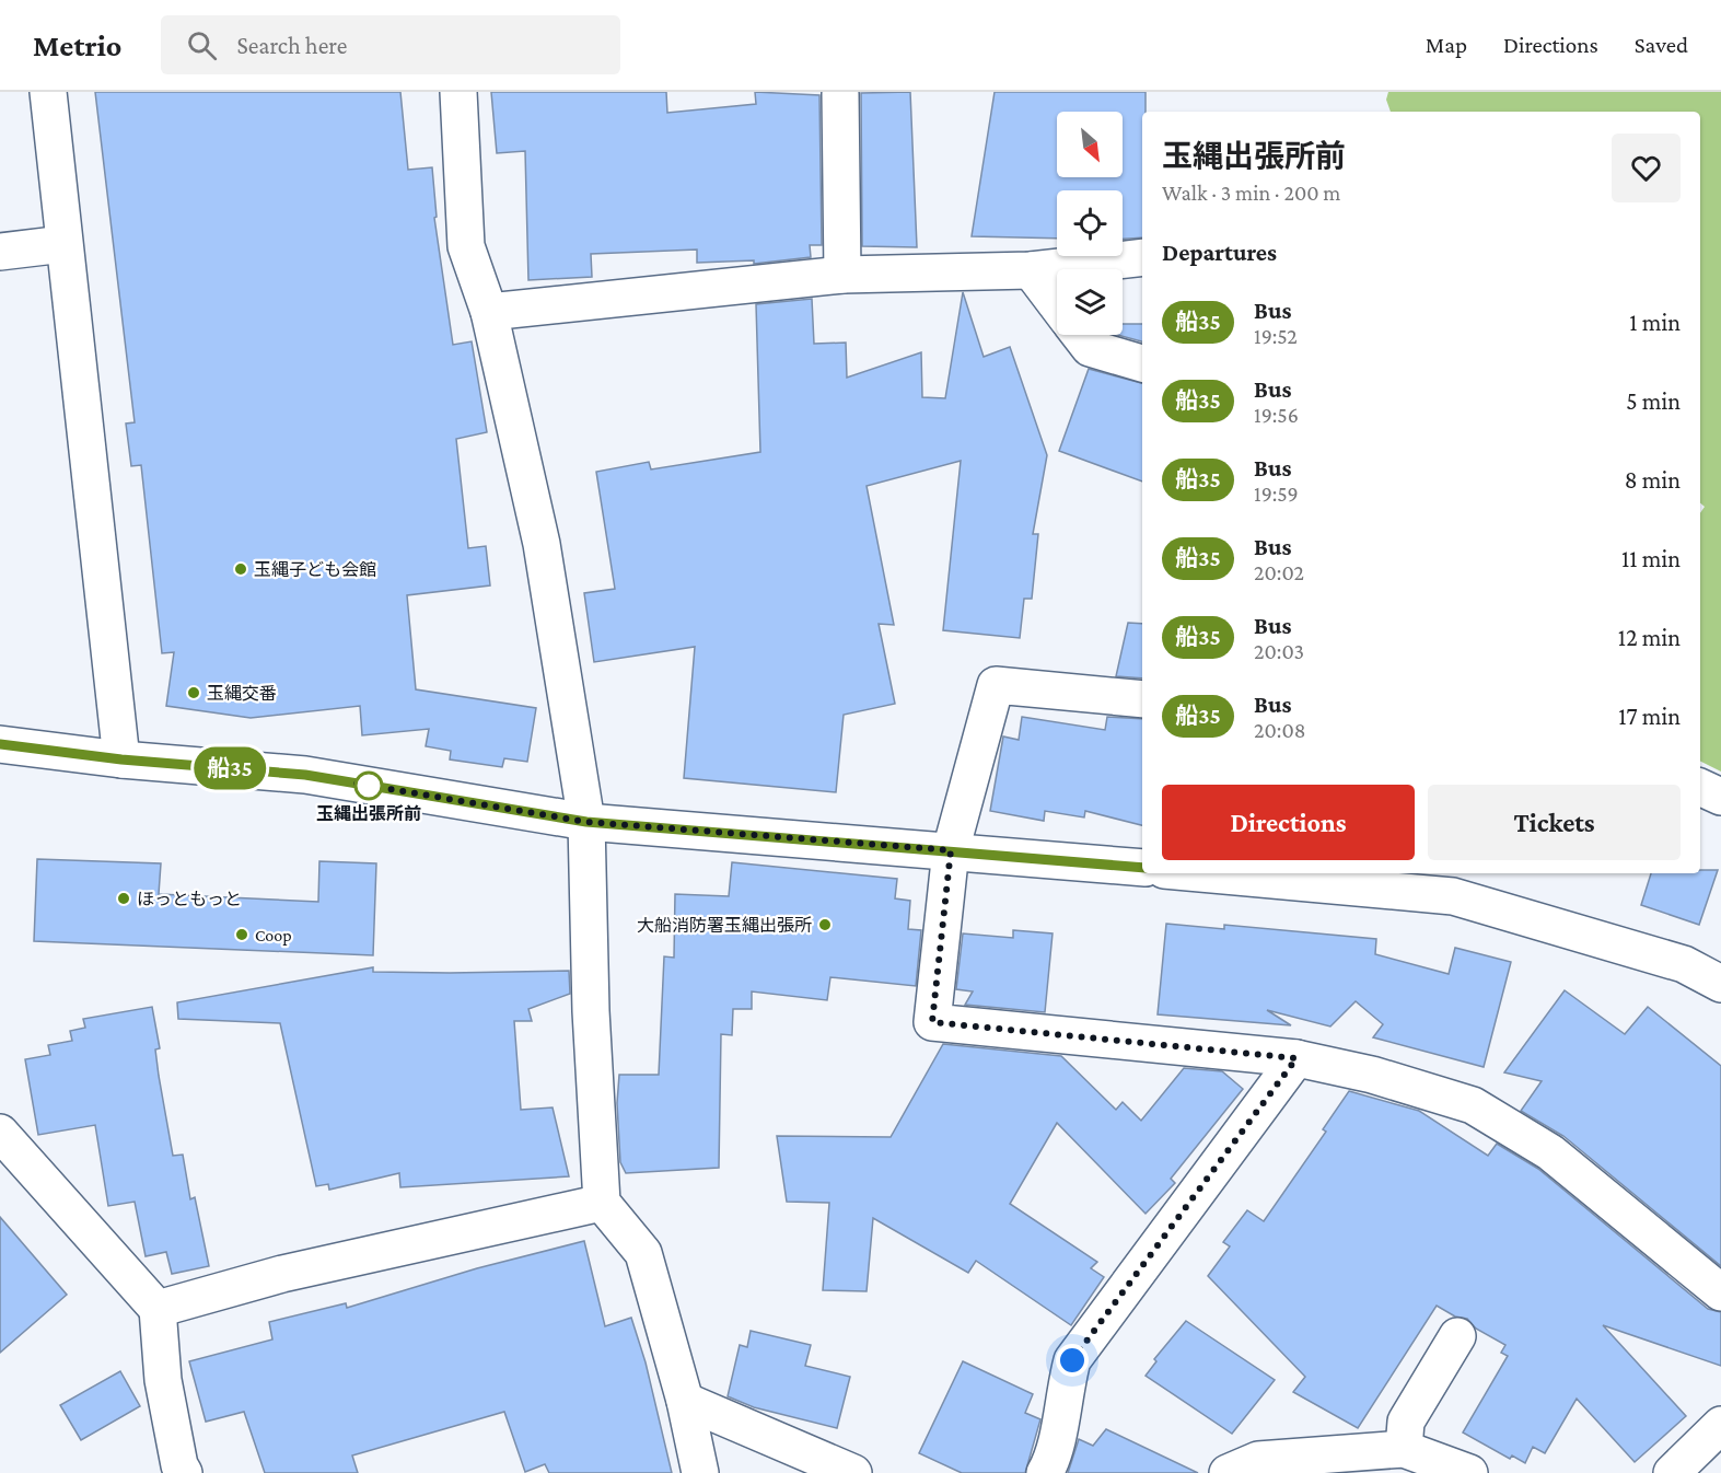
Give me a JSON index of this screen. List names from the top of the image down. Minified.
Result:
{"places":["玉縄子ども会館","玉縄交番","玉縄出張所前","ほっともっと","大船消防署玉縄出張所","Coop"],"lines":["bus line 船35"],"north":"bottom right","page":{"header":"Metrio","search":"Search here","nav":["Map","Directions","Saved"],"on_map":"船35","heading":[["玉縄出張所前","Walk · 3 min · 200 m"],"Departures"],"list":[{"mark":"船35","name":"Bus","note":"19:52","value":"1 min"},{"mark":"船35","name":"Bus","note":"19:56","value":"5 min"},{"mark":"船35","name":"Bus","note":"19:59","value":"8 min"},{"mark":"船35","name":"Bus","note":"20:02","value":"11 min"},{"mark":"船35","name":"Bus","note":"20:03","value":"12 min"},{"mark":"船35","name":"Bus","note":"20:08","value":"17 min"}],"buttons":["Directions","Tickets"]}}
